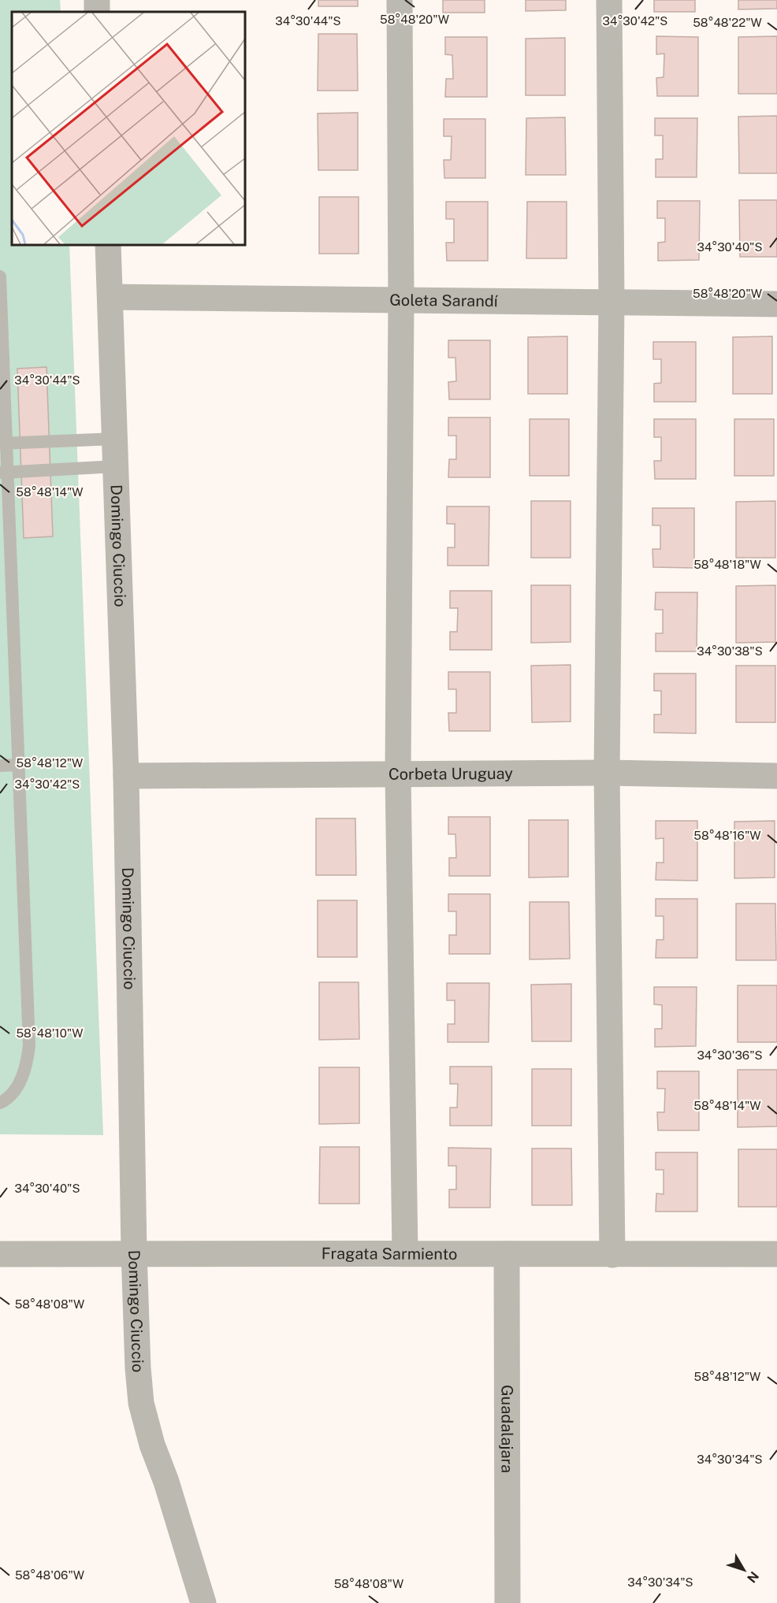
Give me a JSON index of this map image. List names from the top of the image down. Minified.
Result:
{"streets":{"street":["Goleta Sarandí","Domingo Ciuccio","Corbeta Uruguay","Fragata Sarmiento","Guadalajara"]},"crossings":[["Goleta Sarandí","Domingo Ciuccio"],["Domingo Ciuccio","Corbeta Uruguay"],["Domingo Ciuccio","Fragata Sarmiento"],["Fragata Sarmiento","Guadalajara"]],"north":"bottom right","coordinates":["58°48'20\"W","34°30'44\"S","34°30'42\"S","58°48'22\"W","34°30'40\"S","58°48'14\"W","58°48'18\"W","34°30'38\"S","58°48'12\"W","58°48'16\"W","58°48'10\"W","34°30'36\"S","58°48'08\"W","34°30'34\"S","58°48'06\"W"]}
